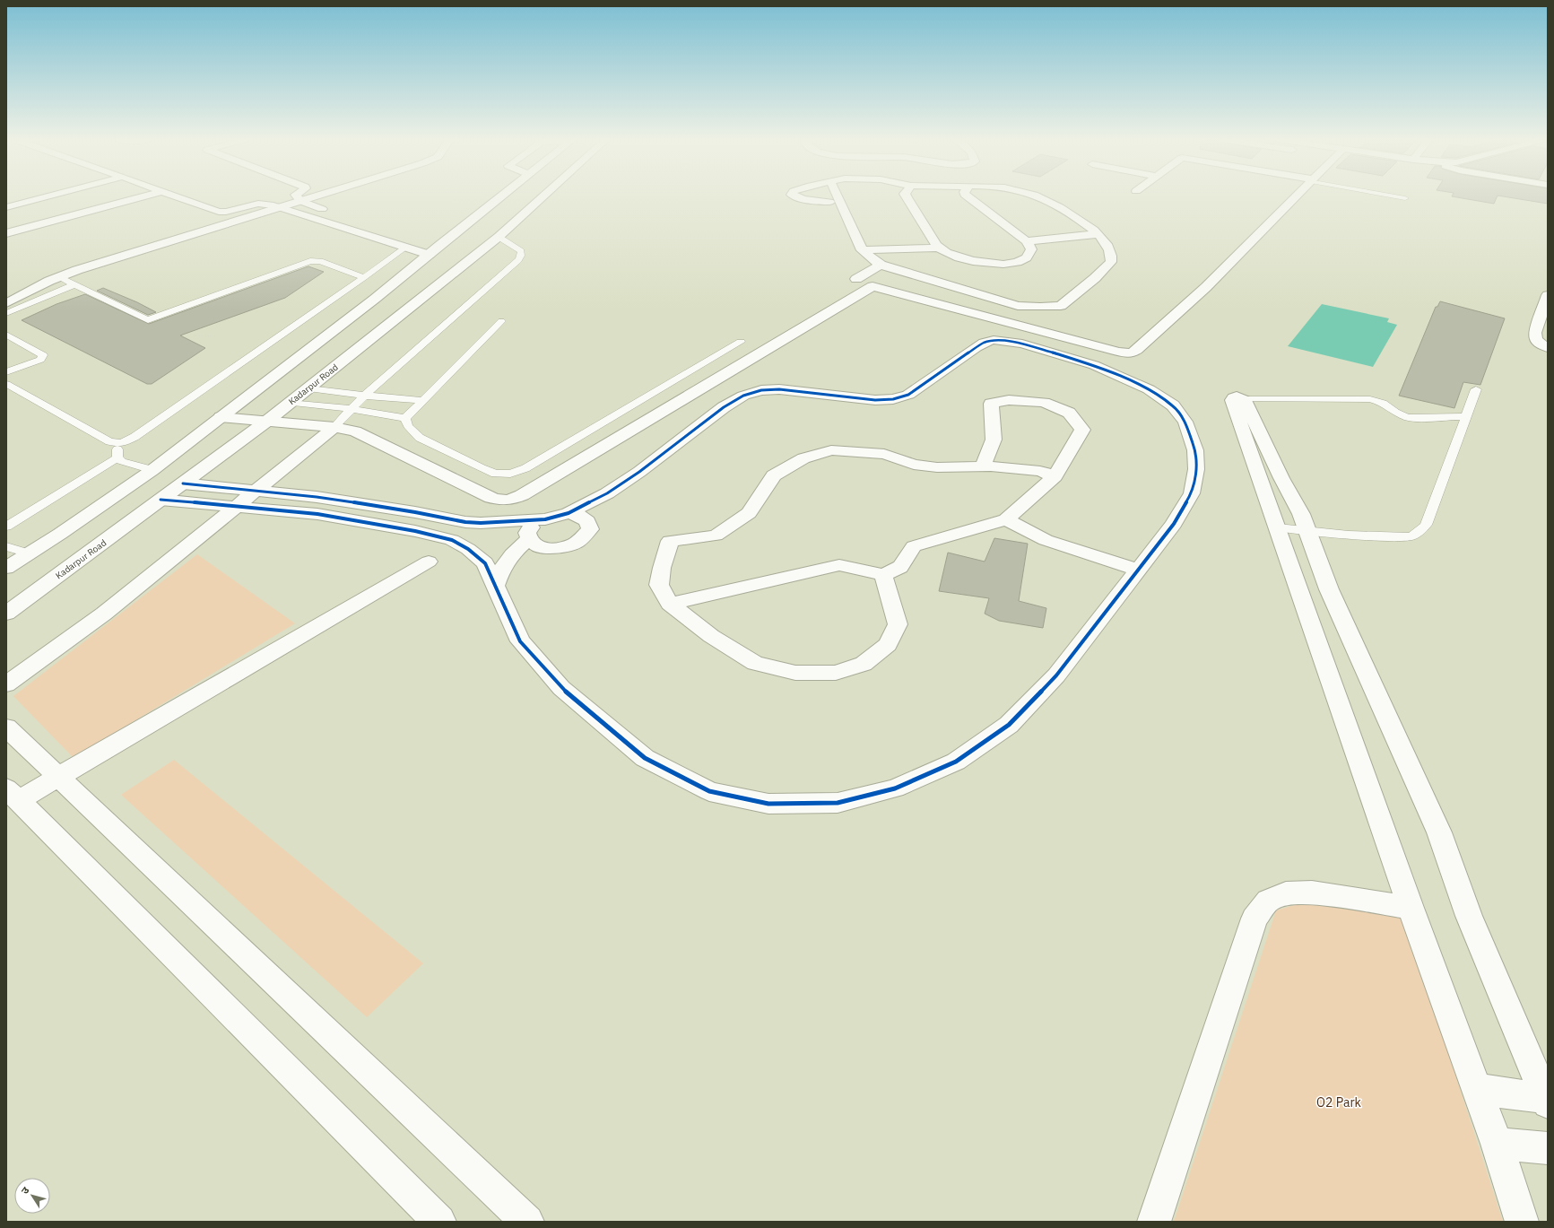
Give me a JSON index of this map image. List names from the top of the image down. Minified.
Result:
{"streets":{"street":["Kadarpur Road"]},"parks":["O2 Park"],"north":"top left"}
